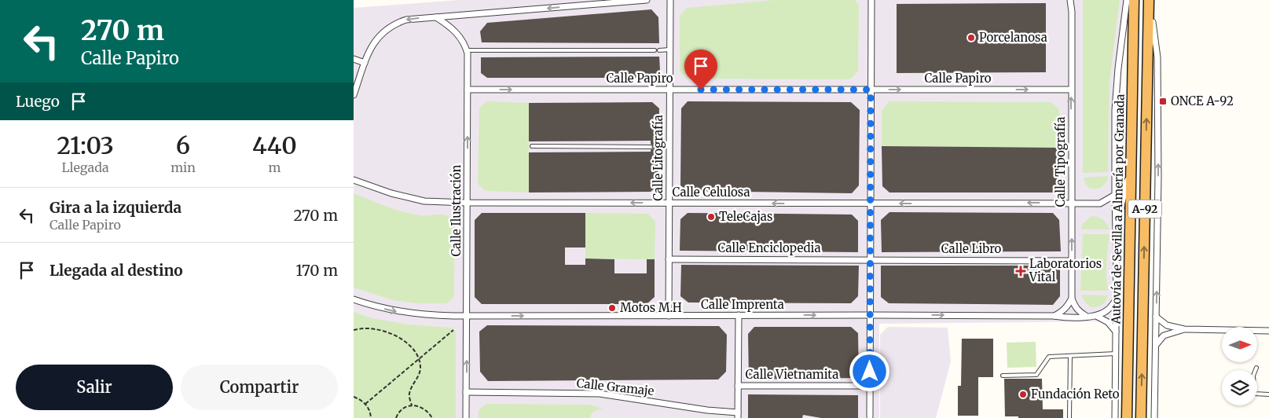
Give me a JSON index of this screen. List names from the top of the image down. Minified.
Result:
{"streets":{"highway":["Autovía de Sevilla a Almería por Granada","A-92"],"street":["Calle Papiro","Calle Litografía","Calle Tipografía","Calle Celulosa","Calle Ilustración","Calle Enciclopedia","Calle Libro","Calle Imprenta","Calle Vietnamita","Calle Gramaje"]},"crossings":[["Calle Papiro","Calle Litografía"],["Calle Papiro","Calle Tipografía"],["Calle Papiro","Calle Ilustración"],["Calle Litografía","Calle Celulosa"],["Calle Litografía","Calle Enciclopedia"],["Calle Litografía","Calle Imprenta"],["Calle Tipografía","Calle Celulosa"],["Calle Tipografía","Calle Libro"],["Calle Celulosa","Calle Ilustración"],["Calle Ilustración","Calle Imprenta"],["Calle Ilustración","Calle Gramaje"],["Calle Enciclopedia","Calle Libro"]],"one_way":["Calle Papiro","Calle Celulosa","Calle Ilustración","Calle Imprenta"],"places":{"other":["Porcelanosa","TeleCajas","Motos M.H","Fundación Reto"],"transit":["ONCE A-92"],"health":["Laboratorios Vital"]},"north":"right","page":{"turn":["270 m","Calle Papiro"],"then":"Luego","eta":["21:03","Llegada","6","min","440","m"],"list":[{"name":"Gira a la izquierda","note":"Calle Papiro","value":"270 m"},{"name":"Llegada al destino","value":"170 m"}],"buttons":["Salir","Compartir"]}}
